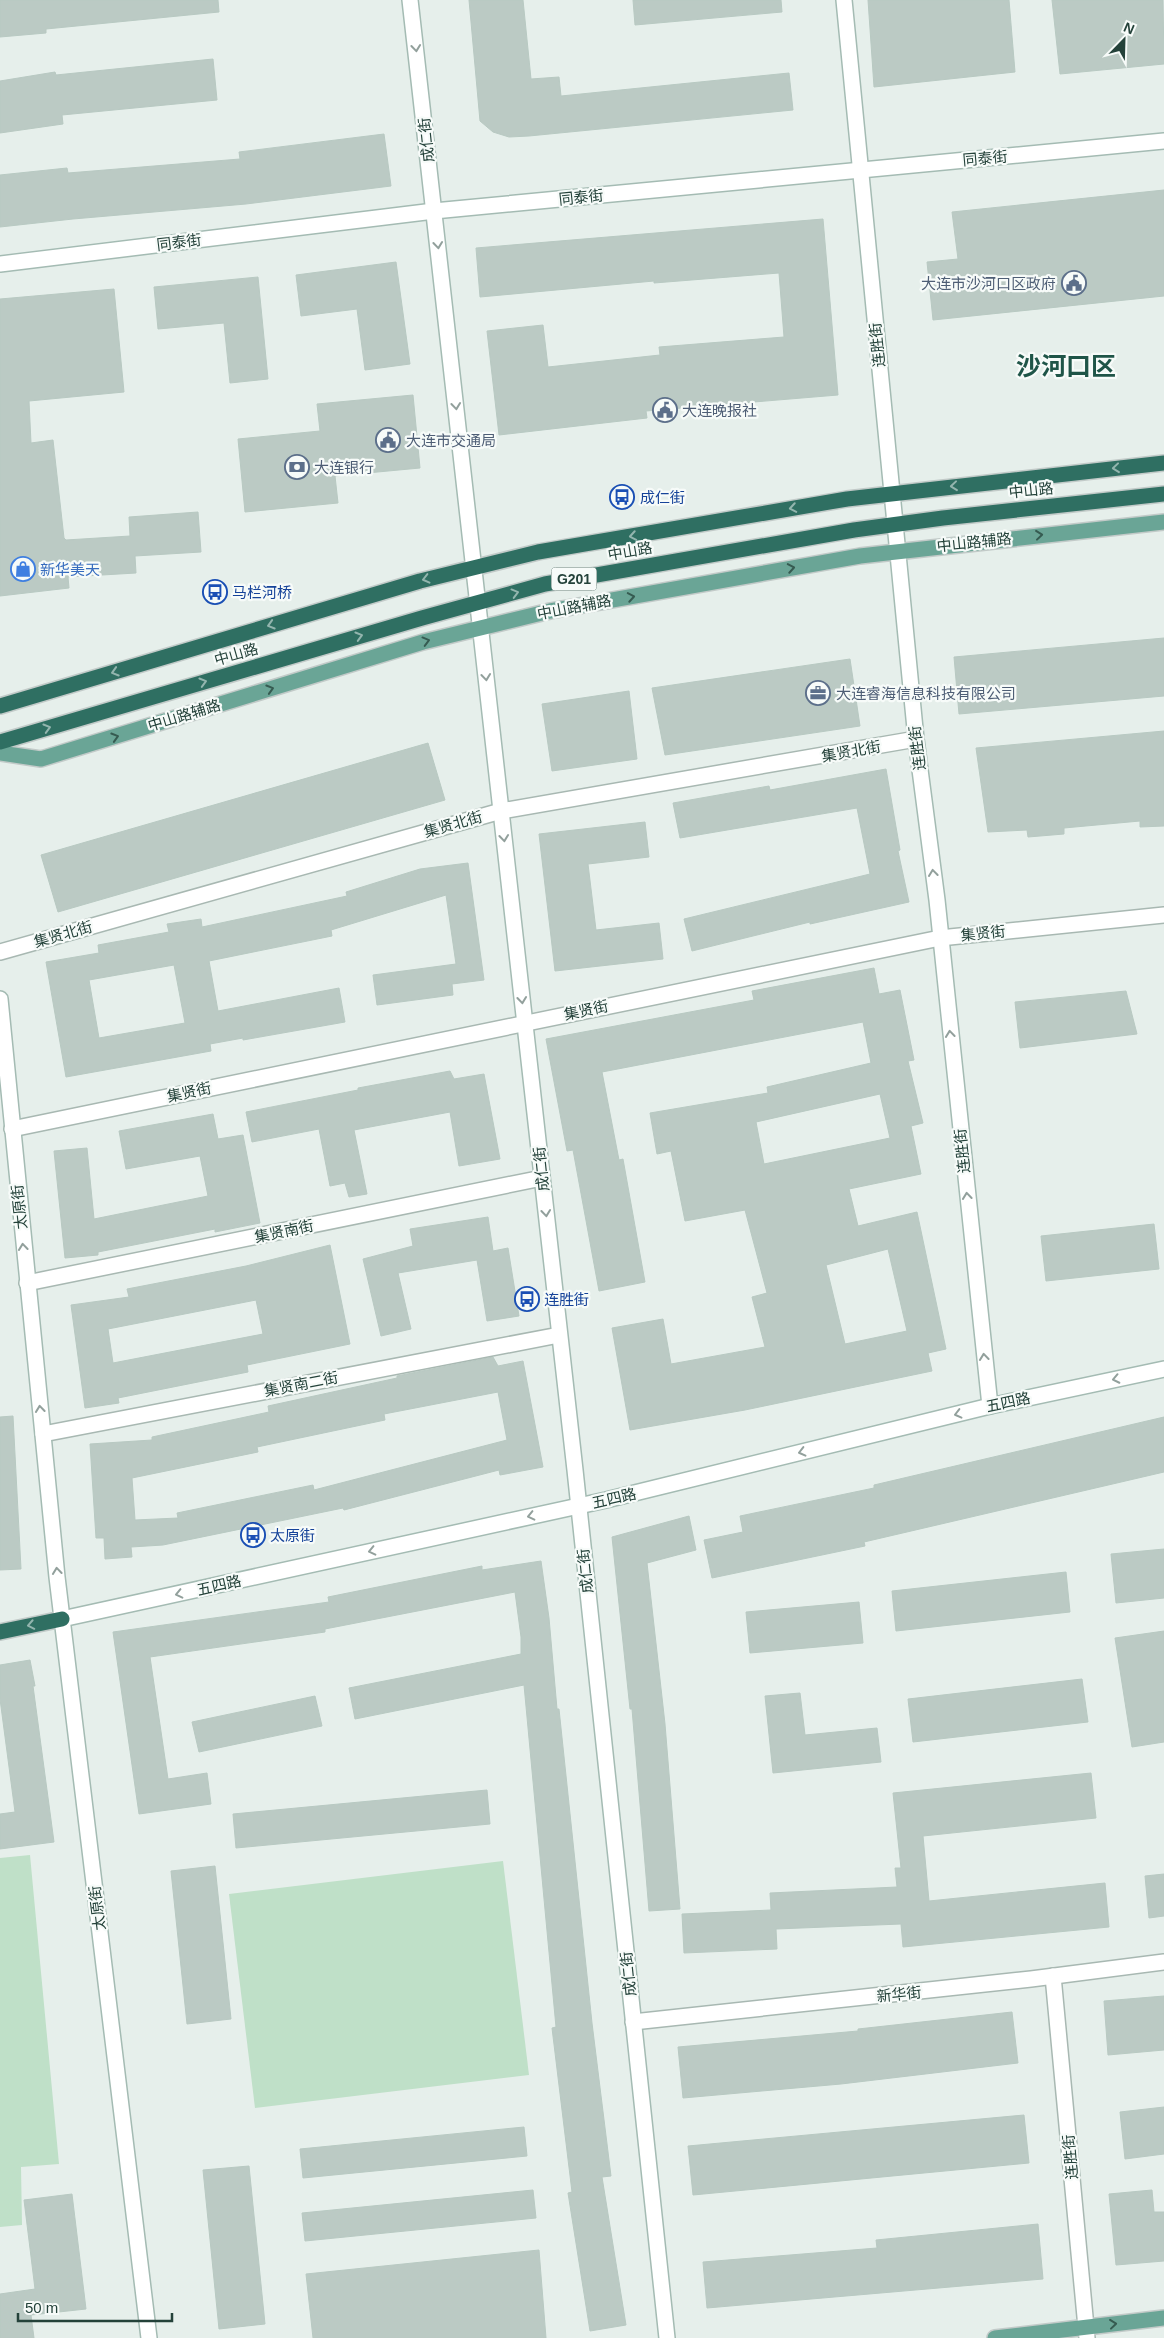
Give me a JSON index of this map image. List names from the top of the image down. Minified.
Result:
{"streets":{"highway":["中山路","G201"],"main road":["中山路辅路"],"street":["成仁街","同泰街","连胜街","集贤北街","集贤街","太原街","集贤南街","集贤南二街","五四路","新华街"]},"crossings":[["成仁街","同泰街"],["成仁街","中山路"],["成仁街","中山路辅路"],["成仁街","集贤北街"],["成仁街","集贤街"],["成仁街","集贤南街"],["成仁街","集贤南二街"],["成仁街","五四路"],["成仁街","新华街"],["同泰街","连胜街"],["连胜街","中山路"],["连胜街","中山路辅路"],["连胜街","集贤北街"],["连胜街","集贤街"],["连胜街","五四路"],["连胜街","新华街"],["集贤街","太原街"],["太原街","集贤南街"],["太原街","集贤南二街"],["太原街","五四路"]],"one_way":["成仁街","连胜街","中山路辅路","太原街","五四路"],"districts":["沙河口区"],"places":{"public building":["大连市沙河口区政府","大连晚报社","大连市交通局"],"bank":["大连银行"],"bus stop":["成仁街","马栏河桥","连胜街","太原街"],"shop":["新华美天"],"office":["大连睿海信息科技有限公司"]},"scale_bar":"50 m","north":"top right"}
